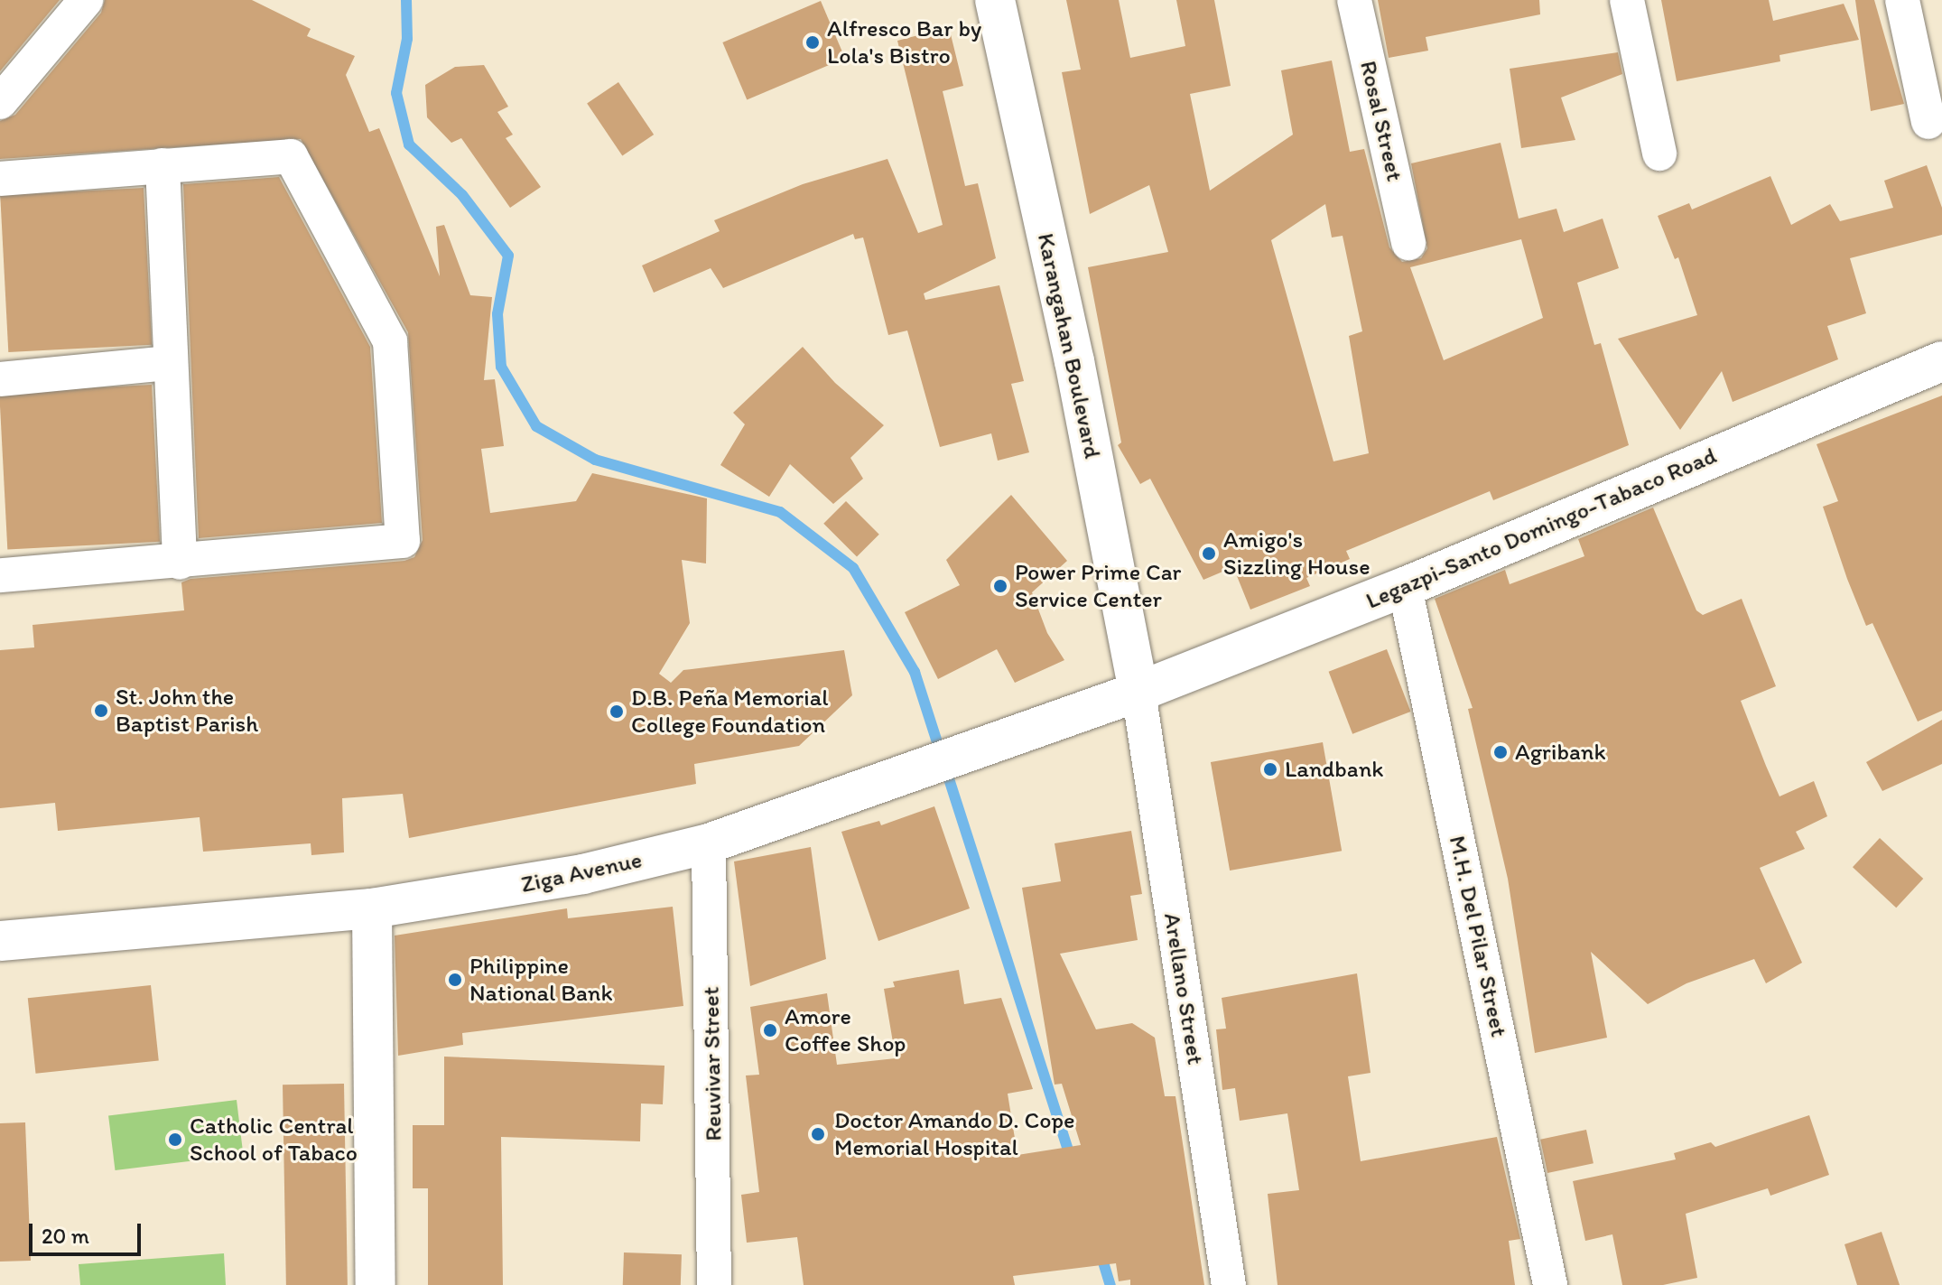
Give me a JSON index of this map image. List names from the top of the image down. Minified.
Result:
{"streets":{"main road":["Karangahan Boulevard","Legazpi-Santo Domingo-Tabaco Road","Ziga Avenue"],"street":["Rosal Street","M.H. Del Pilar Street","Arellano Street","Reuvivar Street"]},"crossings":[["Karangahan Boulevard","Legazpi-Santo Domingo-Tabaco Road"],["Karangahan Boulevard","Ziga Avenue"],["Karangahan Boulevard","Arellano Street"],["Legazpi-Santo Domingo-Tabaco Road","Ziga Avenue"],["Legazpi-Santo Domingo-Tabaco Road","M.H. Del Pilar Street"],["Legazpi-Santo Domingo-Tabaco Road","Arellano Street"],["Ziga Avenue","Arellano Street"],["Ziga Avenue","Reuvivar Street"]],"places":["Alfresco Bar by Lola's Bistro","Amigo's Sizzling House","Power Prime Car Service Center","St. John the Baptist Parish","D.B. Peña Memorial College Foundation","Agribank","Landbank","Philippine National Bank","Amore Coffee Shop","Doctor Amando D. Cope Memorial Hospital","Catholic Central School of Tabaco"],"scale_bar":"20 m"}
